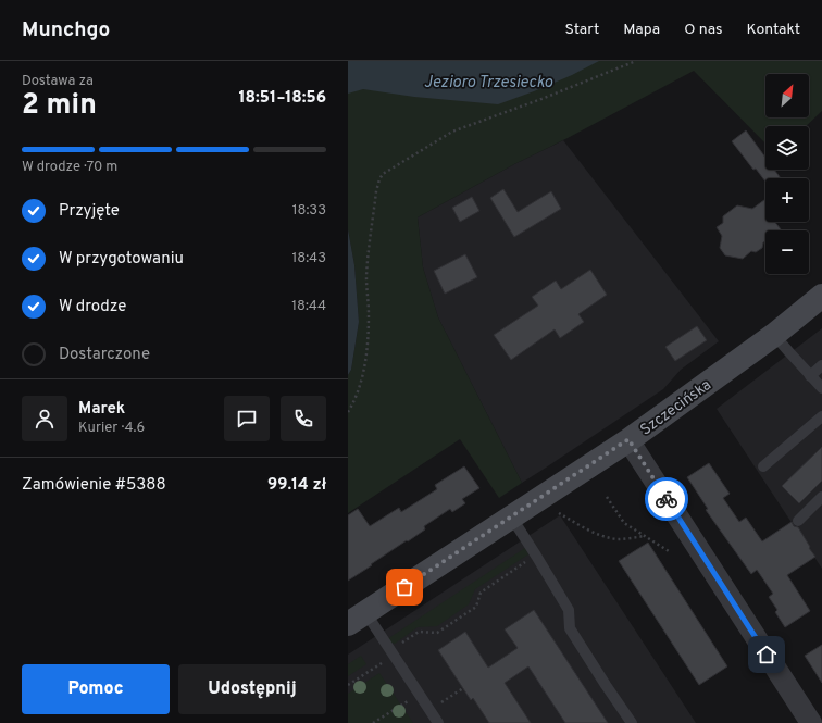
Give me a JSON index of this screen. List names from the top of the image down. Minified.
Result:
{"streets":{"street":["Szczecińska"]},"water":["Jezioro Trzesiecko"],"north":"top right","page":{"header":"Munchgo","nav":["Start","Mapa","O nas","Kontakt"],"heading":["2 min","Dostawa za","18:51–18:56"],"panel":["Marek","Kurier · 4.6","Zamówienie #5388","99.14 zł"],"map_buttons":["+","−"],"bar":"W drodze · 70 m","list":[["Przyjęte","18:33"],["W przygotowaniu","18:43"],["W drodze","18:44"],"Dostarczone"],"buttons":["Pomoc","Udostępnij"]}}
